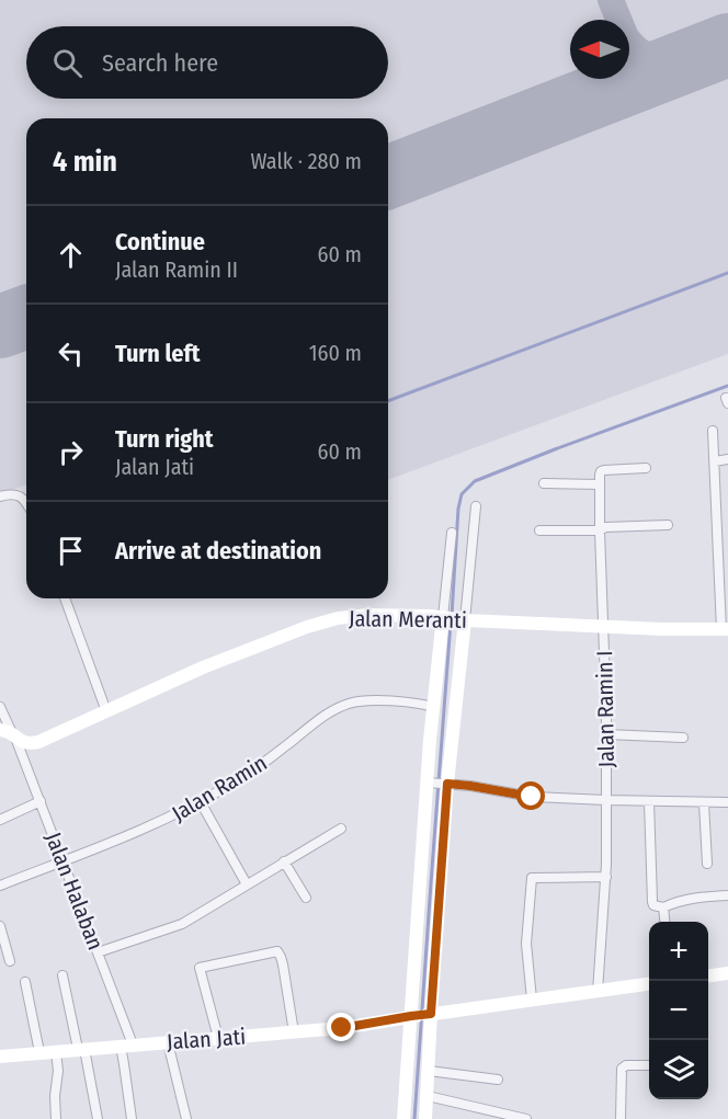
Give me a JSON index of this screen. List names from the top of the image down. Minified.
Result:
{"streets":{"street":["Jalan Meranti","Jalan Ramin I","Jalan Ramin","Jalan Halaban","Jalan Jati"]},"crossings":[["Jalan Meranti","Jalan Ramin I"],["Jalan Meranti","Jalan Halaban"],["Jalan Ramin I","Jalan Jati"],["Jalan Ramin","Jalan Halaban"],["Jalan Halaban","Jalan Jati"]],"north":"left","page":{"search":"Search here","heading":["4 min","Walk · 280 m"],"list":[["Continue","Jalan Ramin II","60 m"],["Turn left","160 m"],["Turn right","Jalan Jati","60 m"],"Arrive at destination"],"map_buttons":["+","−"]}}
